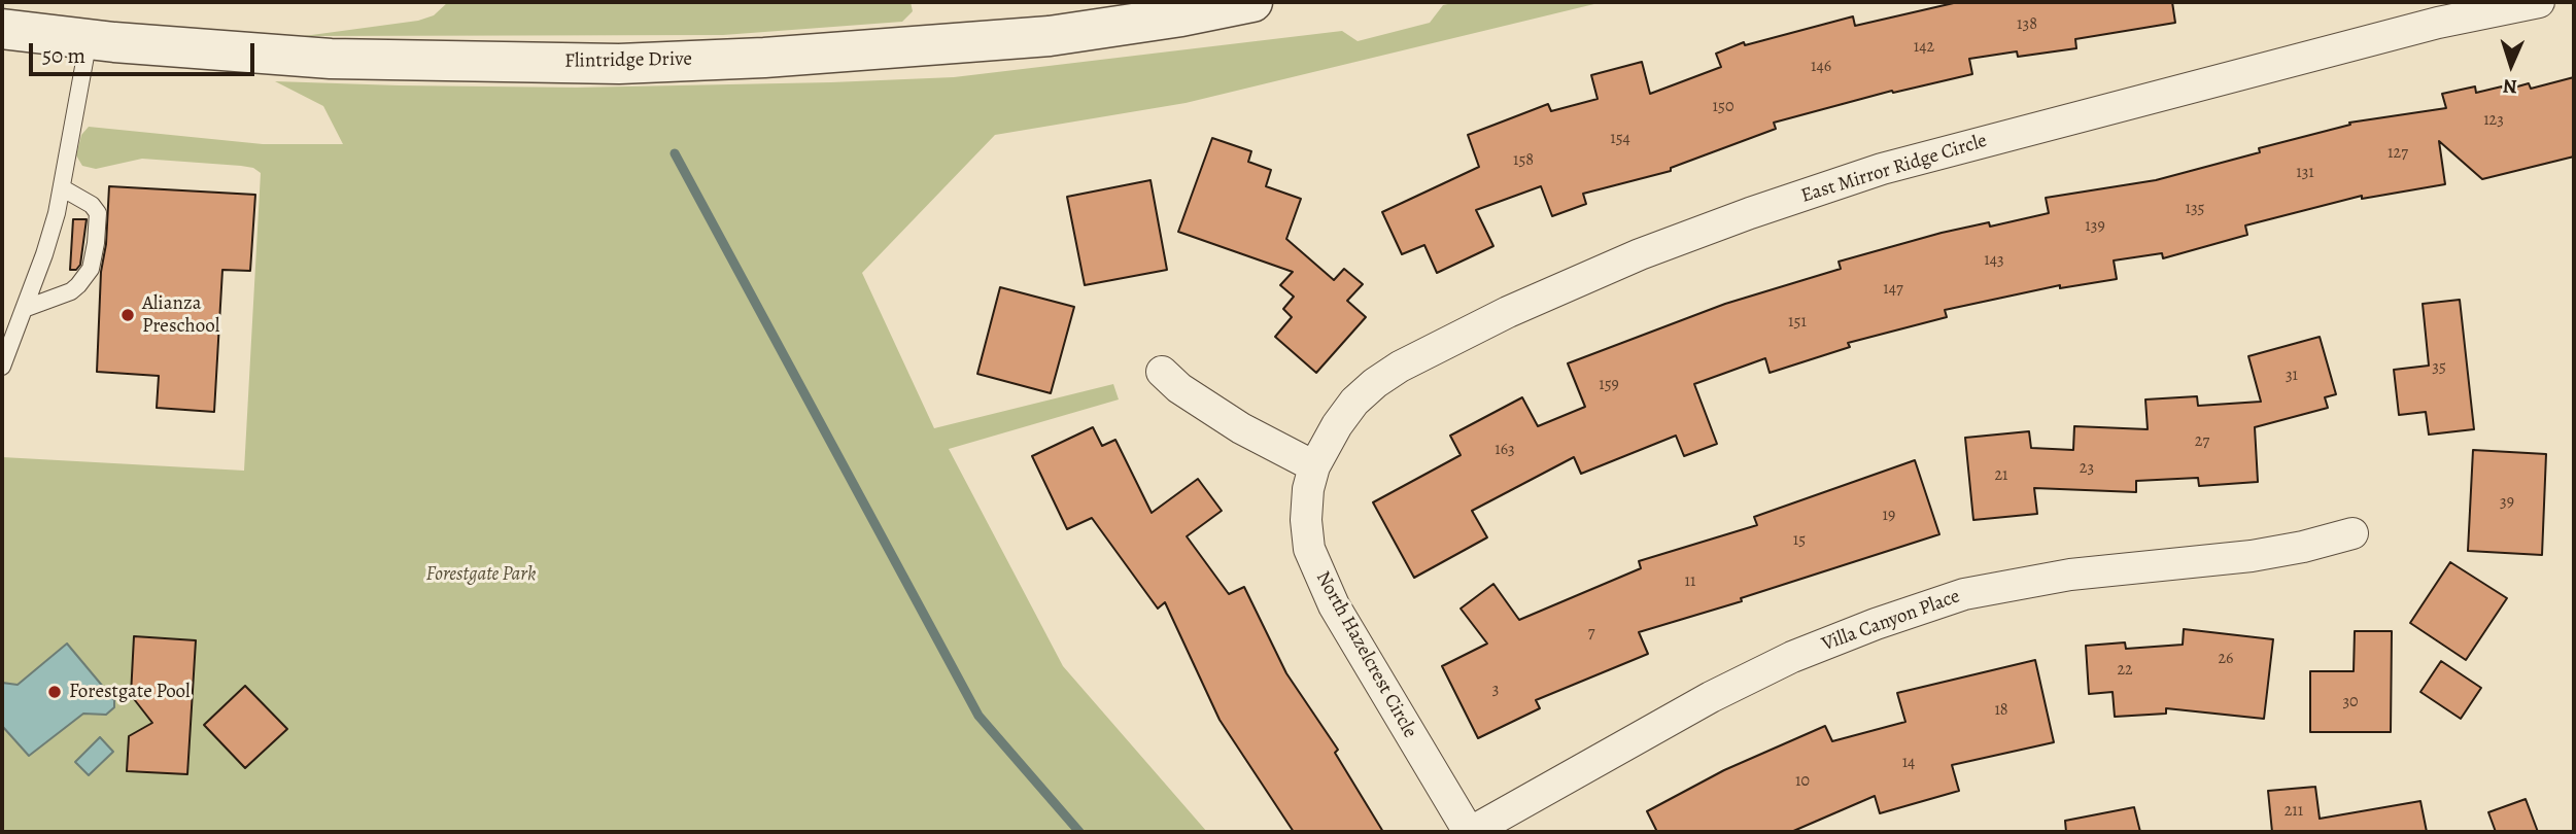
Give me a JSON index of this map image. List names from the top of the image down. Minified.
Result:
{"streets":{"street":["Flintridge Drive","East Mirror Ridge Circle","Villa Canyon Place","North Hazelcrest Circle"]},"crossings":[["East Mirror Ridge Circle","North Hazelcrest Circle"],["Villa Canyon Place","North Hazelcrest Circle"]],"parks":["Forestgate Park"],"places":["Alianza Preschool","Forestgate Pool"],"house_numbers":["138","142","146","150","123","154","127","158","131","135","139","143","147","151","35","31","159","27","163","23","21","39","19","15","11","7","26","22","3","30","18","14","10","211"],"scale_bar":"50 m","north":"bottom"}
